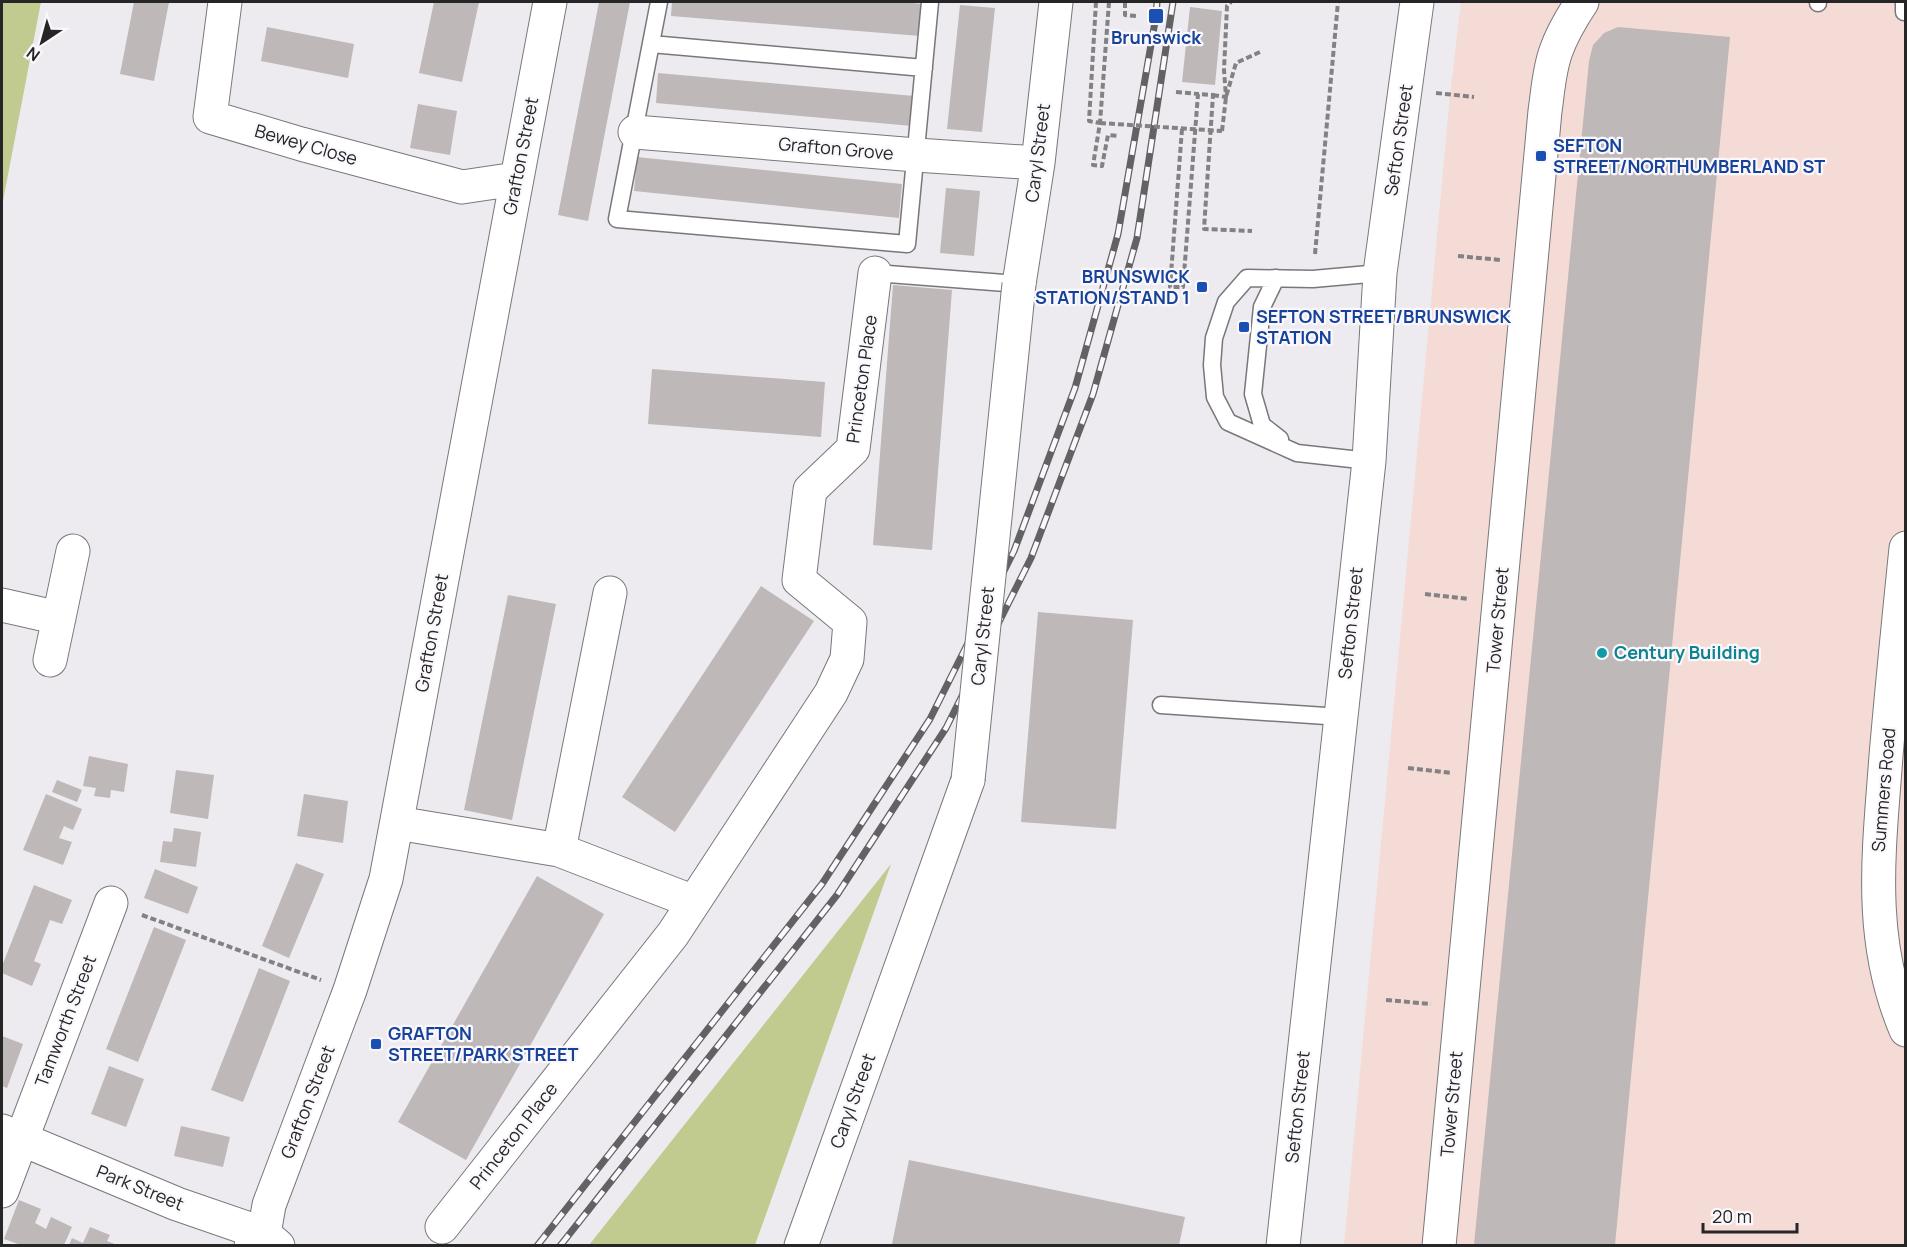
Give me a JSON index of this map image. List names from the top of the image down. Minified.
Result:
{"streets":{"street":["Sefton Street","Bewey Close","Grafton Grove","Caryl Street","Grafton Street","Princeton Place","Tower Street","Summers Road","Tamworth Street","Park Street"]},"crossings":[["Bewey Close","Grafton Street"],["Grafton Grove","Caryl Street"],["Caryl Street","Princeton Place"],["Grafton Street","Park Street"],["Tamworth Street","Park Street"]],"places":{"transit":["Brunswick","SEFTON STREET/NORTHUMBERLAND ST","BRUNSWICK STATION/STAND 1","SEFTON STREET/BRUNSWICK STATION","GRAFTON STREET/PARK STREET"],"other":["Century Building"]},"scale_bar":"20 m","north":"bottom left"}
